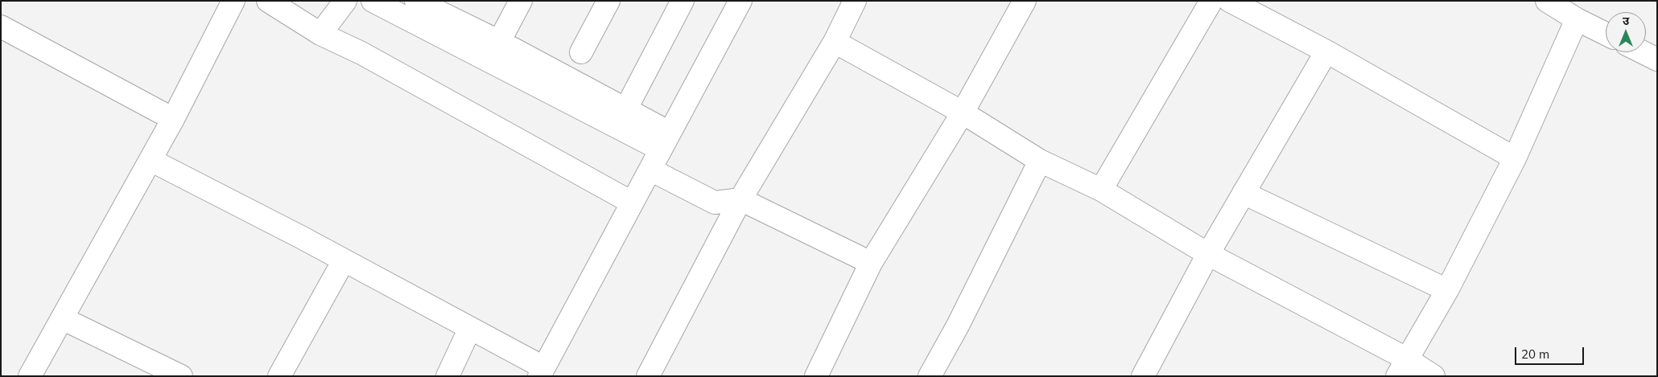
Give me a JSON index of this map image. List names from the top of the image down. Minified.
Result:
{"scale_bar":"20 m","north":"top"}
